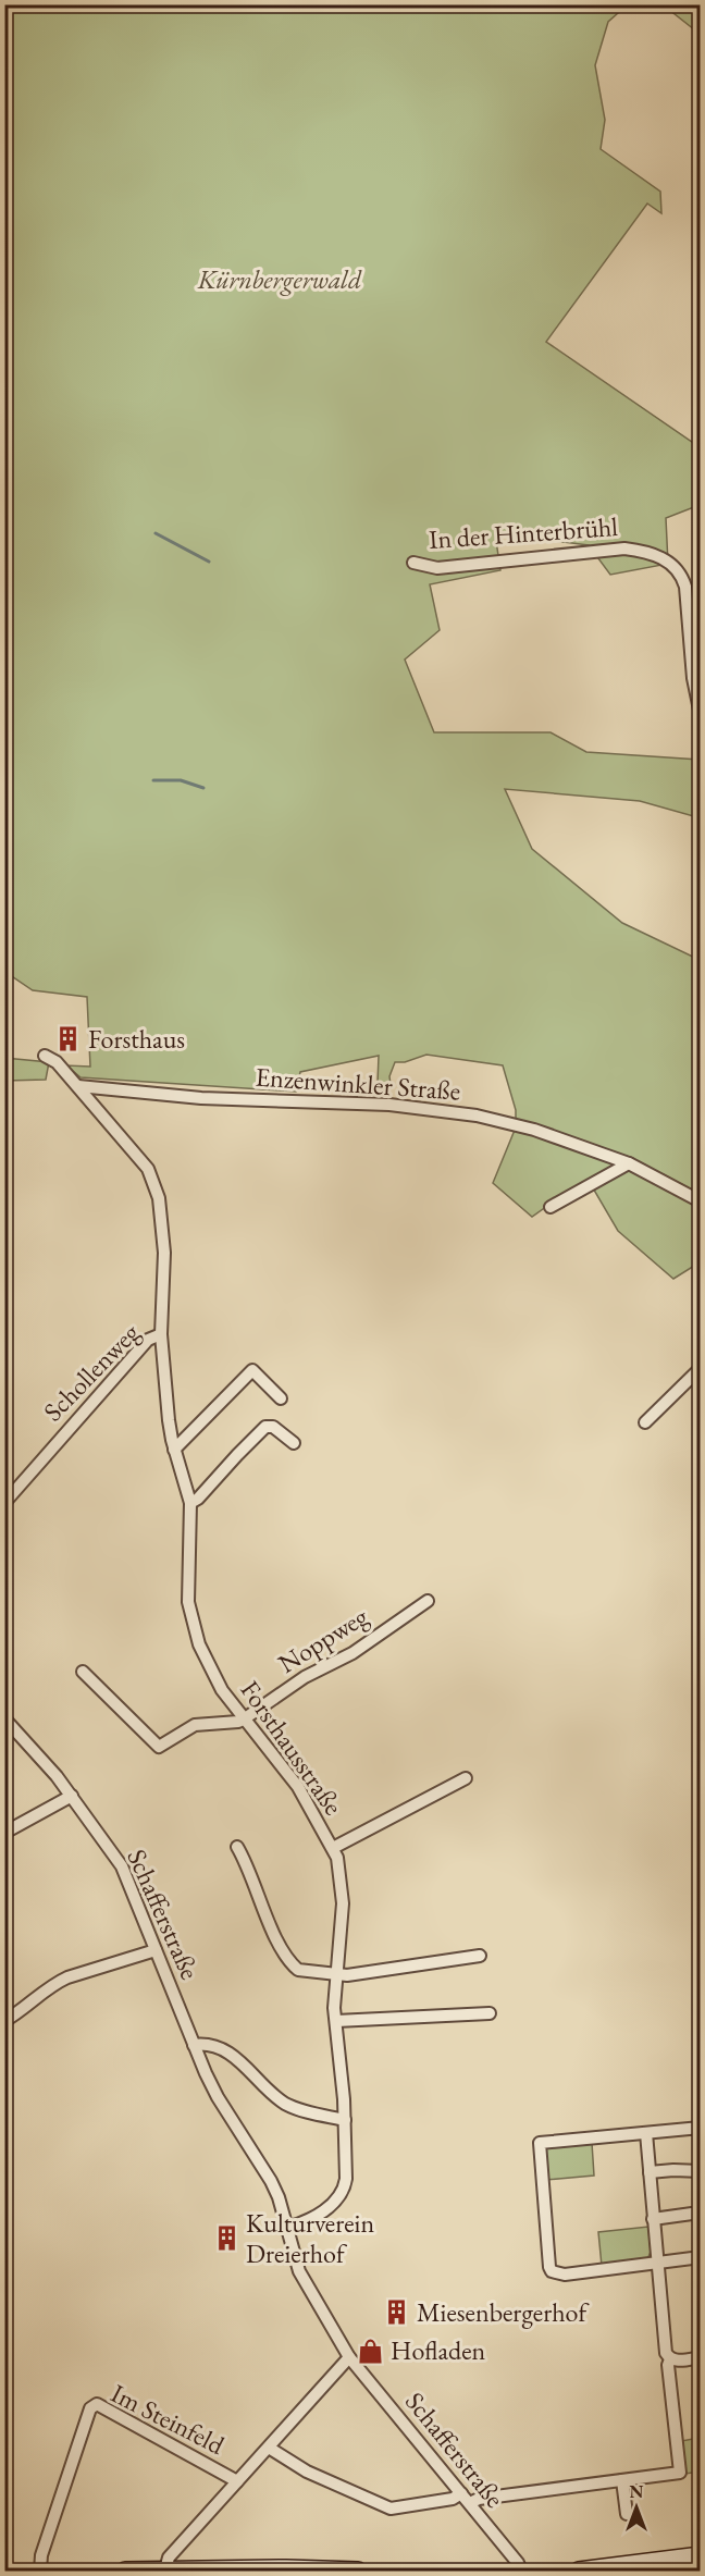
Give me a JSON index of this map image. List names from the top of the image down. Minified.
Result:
{"streets":{"street":["In der Hinterbrühl","Enzenwinkler Straße","Schollenweg","Noppweg","Forsthausstraße","Schafferstraße","Im Steinfeld"]},"crossings":[["Enzenwinkler Straße","Forsthausstraße"],["Schollenweg","Forsthausstraße"],["Noppweg","Forsthausstraße"],["Forsthausstraße","Schafferstraße"]],"parks":["Kürnbergerwald"],"places":{"building":["Forsthaus","Kulturverein Dreierhof","Miesenbergerhof"],"shop":["Hofladen"]},"north":"top"}
